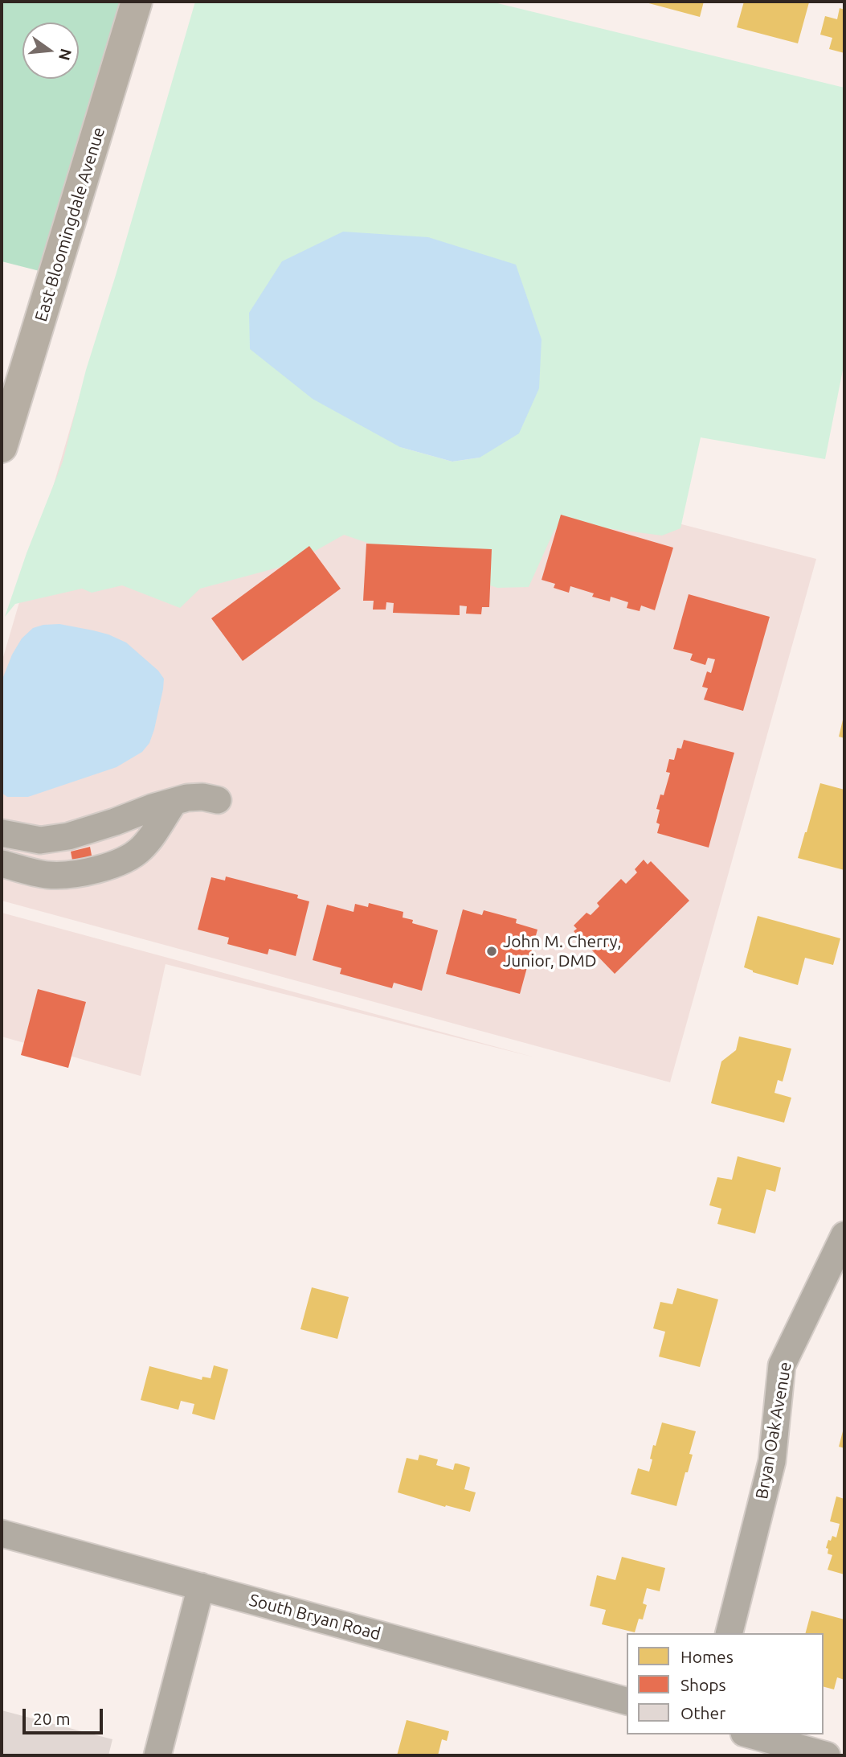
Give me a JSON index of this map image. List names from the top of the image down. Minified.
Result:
{"streets":{"main road":["East Bloomingdale Avenue"],"street":["Bryan Oak Avenue","South Bryan Road"]},"places":["John M. Cherry, Junior, DMD"],"legend":["Homes","Shops","Other"],"scale_bar":"20 m","north":"right"}
